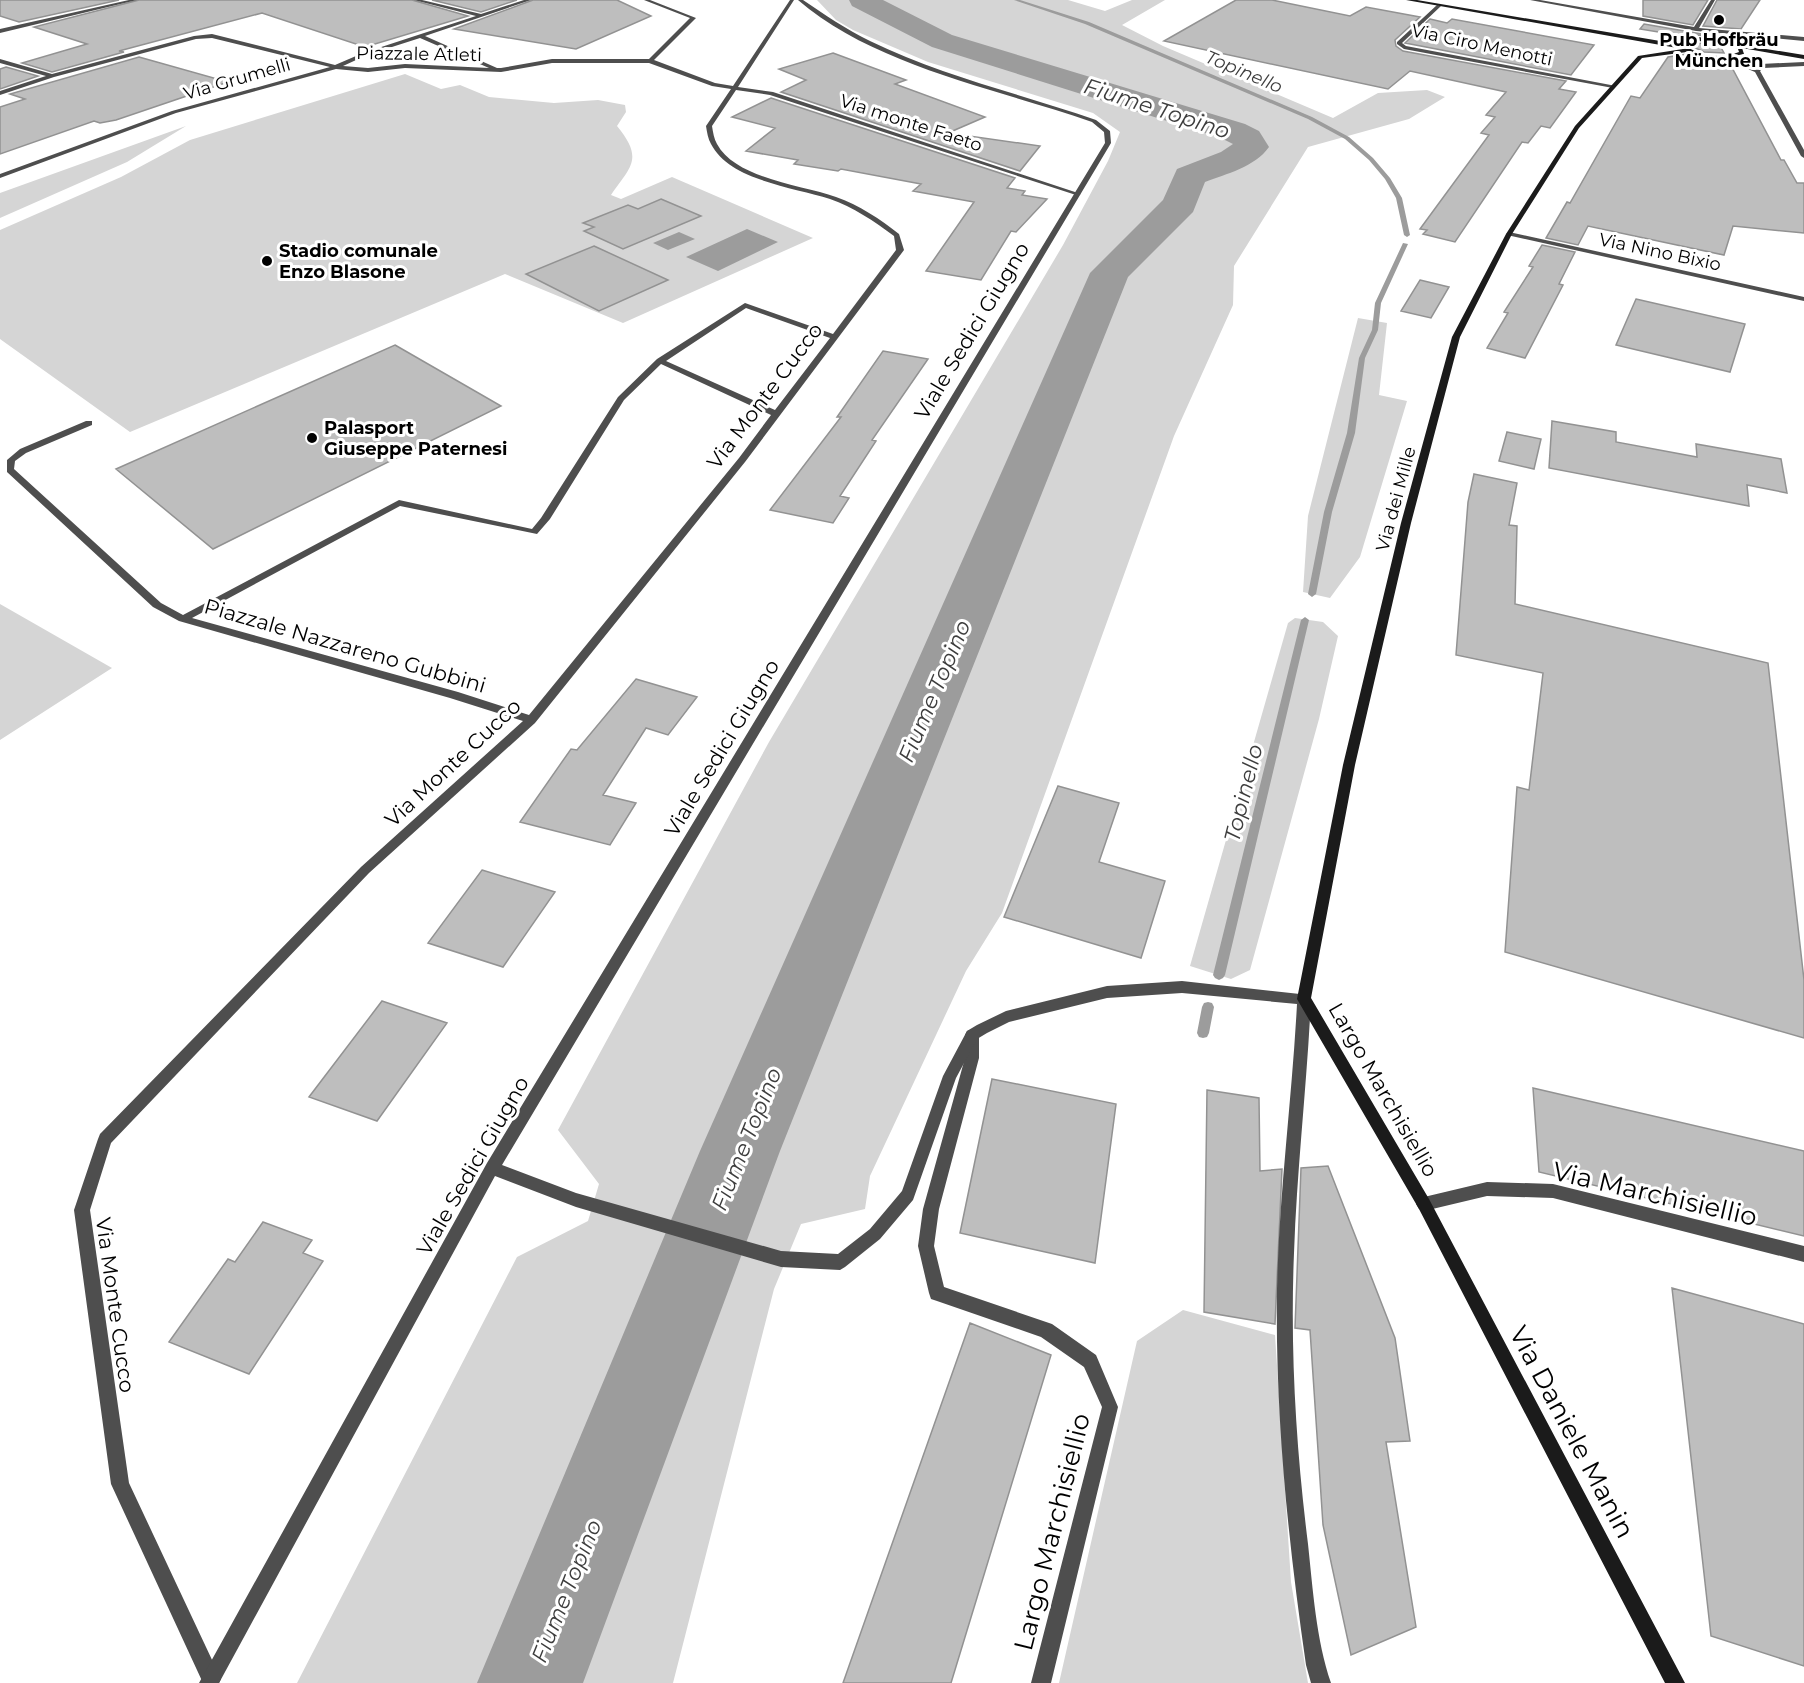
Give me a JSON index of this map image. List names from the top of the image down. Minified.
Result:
{"streets":{"main road":["Via dei Mille","Largo Marchisiellio","Via Daniele Manin"],"street":["Via Ciro Menotti","Piazzale Atleti","Via Grumelli","Via monte Faeto","Via Nino Bixio","Viale Sedici Giugno","Via Monte Cucco","Piazzale Nazzareno Gubbini","Via Marchisiellio"]},"crossings":[["Via Ciro Menotti","Via dei Mille"],["Piazzale Atleti","Via Grumelli"],["Piazzale Atleti","Via monte Faeto"],["Piazzale Atleti","Via Monte Cucco"],["Via monte Faeto","Viale Sedici Giugno"],["Via monte Faeto","Via Monte Cucco"],["Via Nino Bixio","Via dei Mille"],["Viale Sedici Giugno","Via Monte Cucco"],["Via Monte Cucco","Piazzale Nazzareno Gubbini"],["Via dei Mille","Largo Marchisiellio"],["Largo Marchisiellio","Via Marchisiellio"],["Largo Marchisiellio","Via Daniele Manin"],["Via Marchisiellio","Via Daniele Manin"]],"water":["Topinello","Fiume Topino"],"places":["Pub Hofbräu München","Stadio comunale Enzo Blasone","Palasport Giuseppe Paternesi"]}
